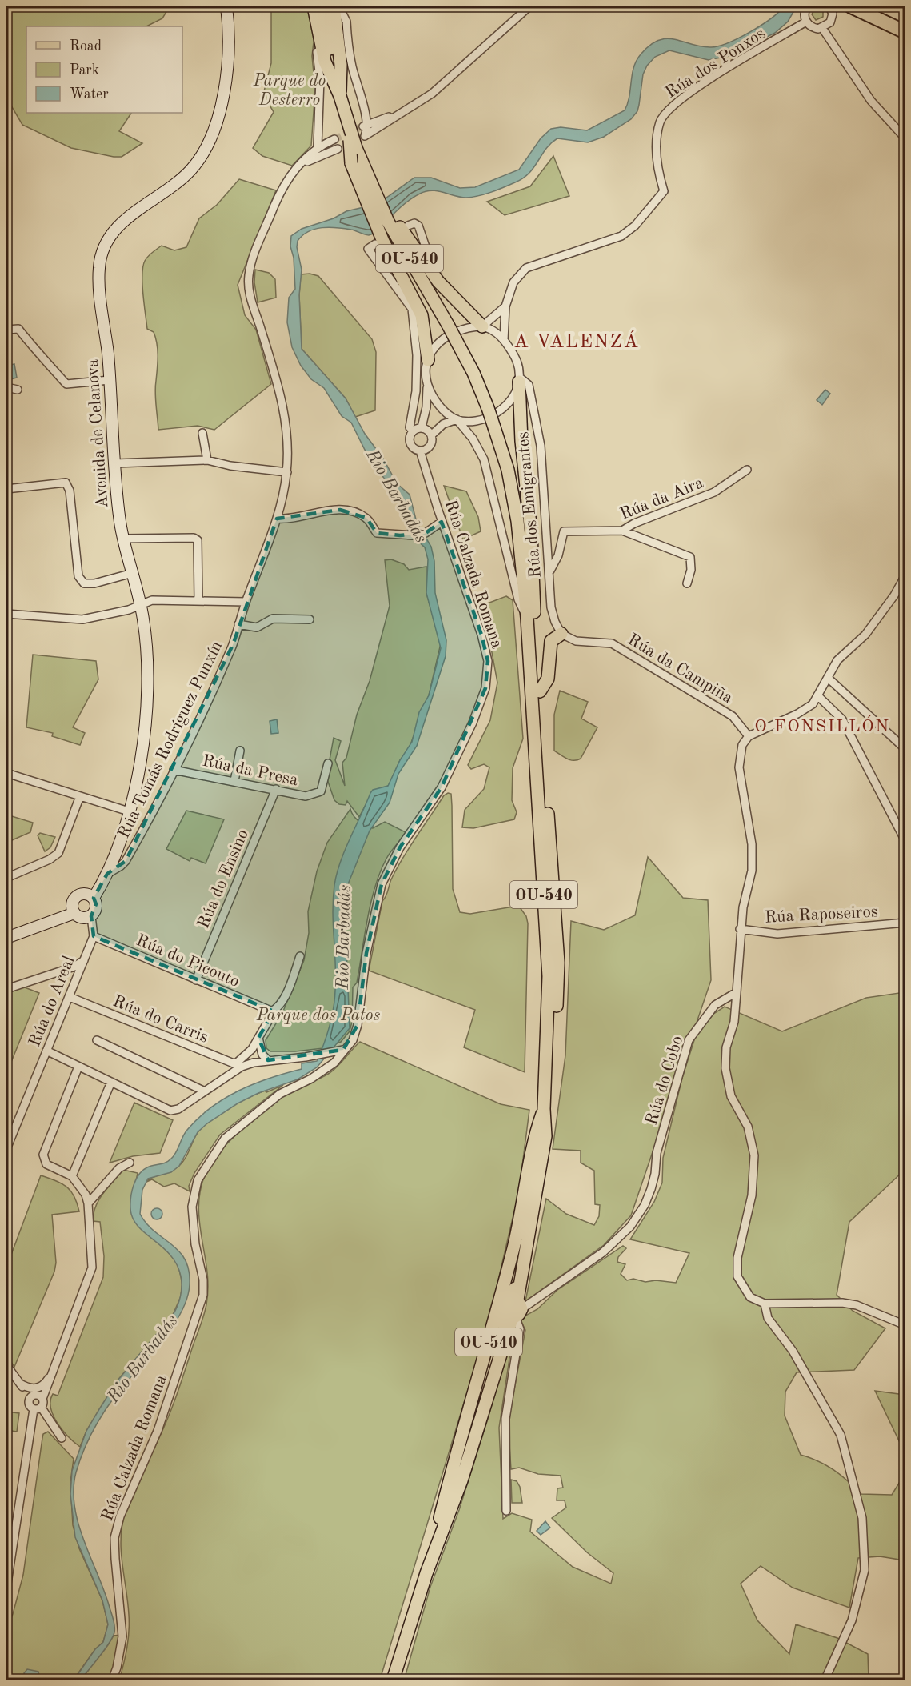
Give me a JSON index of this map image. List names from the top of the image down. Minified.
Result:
{"streets":{"main road":["OU-540"],"street":["Rúa dos Ponxos","Avenida de Celanova","Rúa da Aira","Rúa dos Emigrantes","Rúa Calzada Romana","Rúa da Campiña","Rúa Tomás Rodríguez Punxín","Rúa da Presa","Rúa do Ensino","Rúa Raposeiros","Rúa do Picouto","Rúa do Areal","Rúa do Carris","Rúa do Cobo"]},"crossings":[["Rúa dos Ponxos","Rúa dos Emigrantes"],["OU-540","Rúa do Cobo"],["Avenida de Celanova","Rúa Tomás Rodríguez Punxín"],["Avenida de Celanova","Rúa do Areal"],["Rúa da Aira","Rúa dos Emigrantes"],["Rúa dos Emigrantes","Rúa da Campiña"],["Rúa Tomás Rodríguez Punxín","Rúa da Presa"],["Rúa da Presa","Rúa do Ensino"],["Rúa do Ensino","Rúa do Picouto"],["Rúa do Picouto","Rúa do Areal"],["Rúa do Areal","Rúa do Carris"]],"districts":["A VALENZÁ","O FONSILLÓN"],"water":["Rio Barbadás"],"parks":["Parque do Desterro","Parque dos Patos"],"legend":["Road","Park","Water"]}
